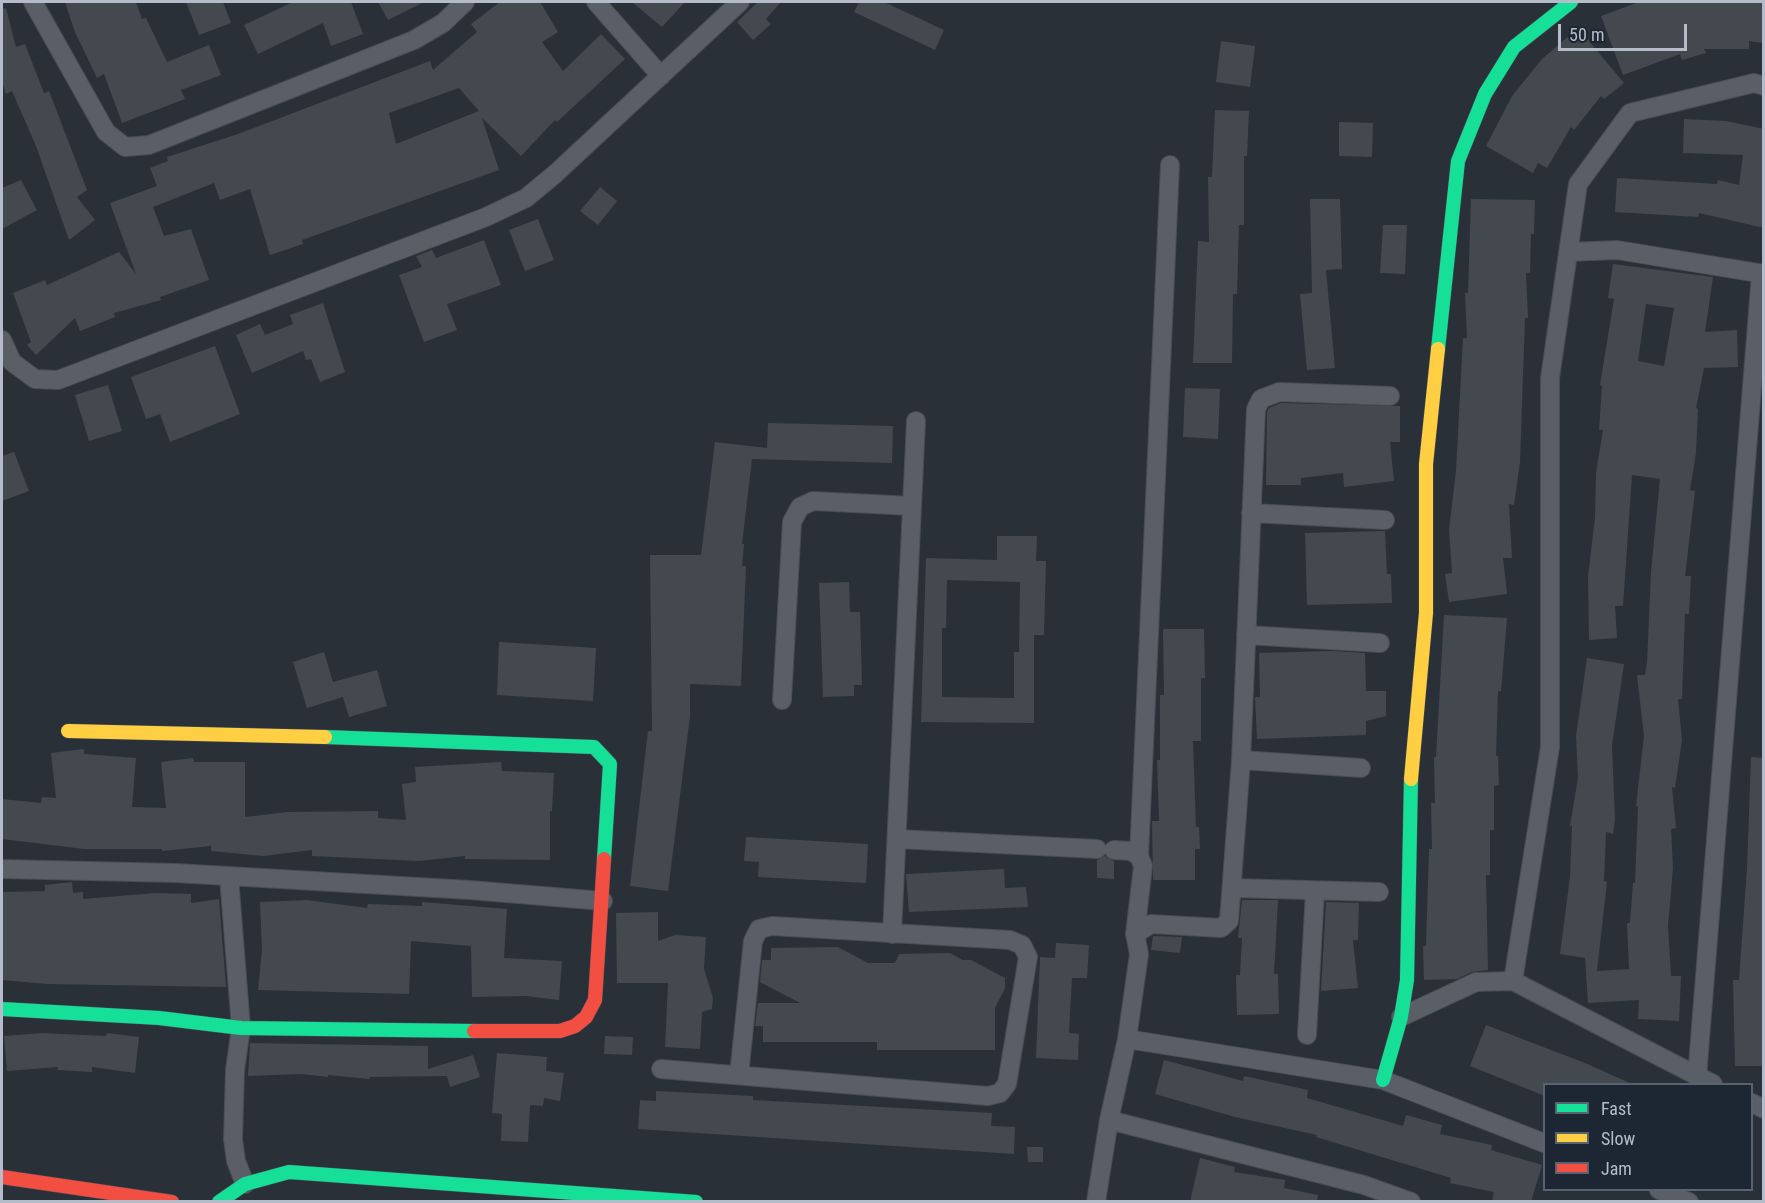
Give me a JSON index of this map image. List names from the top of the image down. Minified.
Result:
{"legend":["Fast","Slow","Jam"],"scale_bar":"50 m"}
